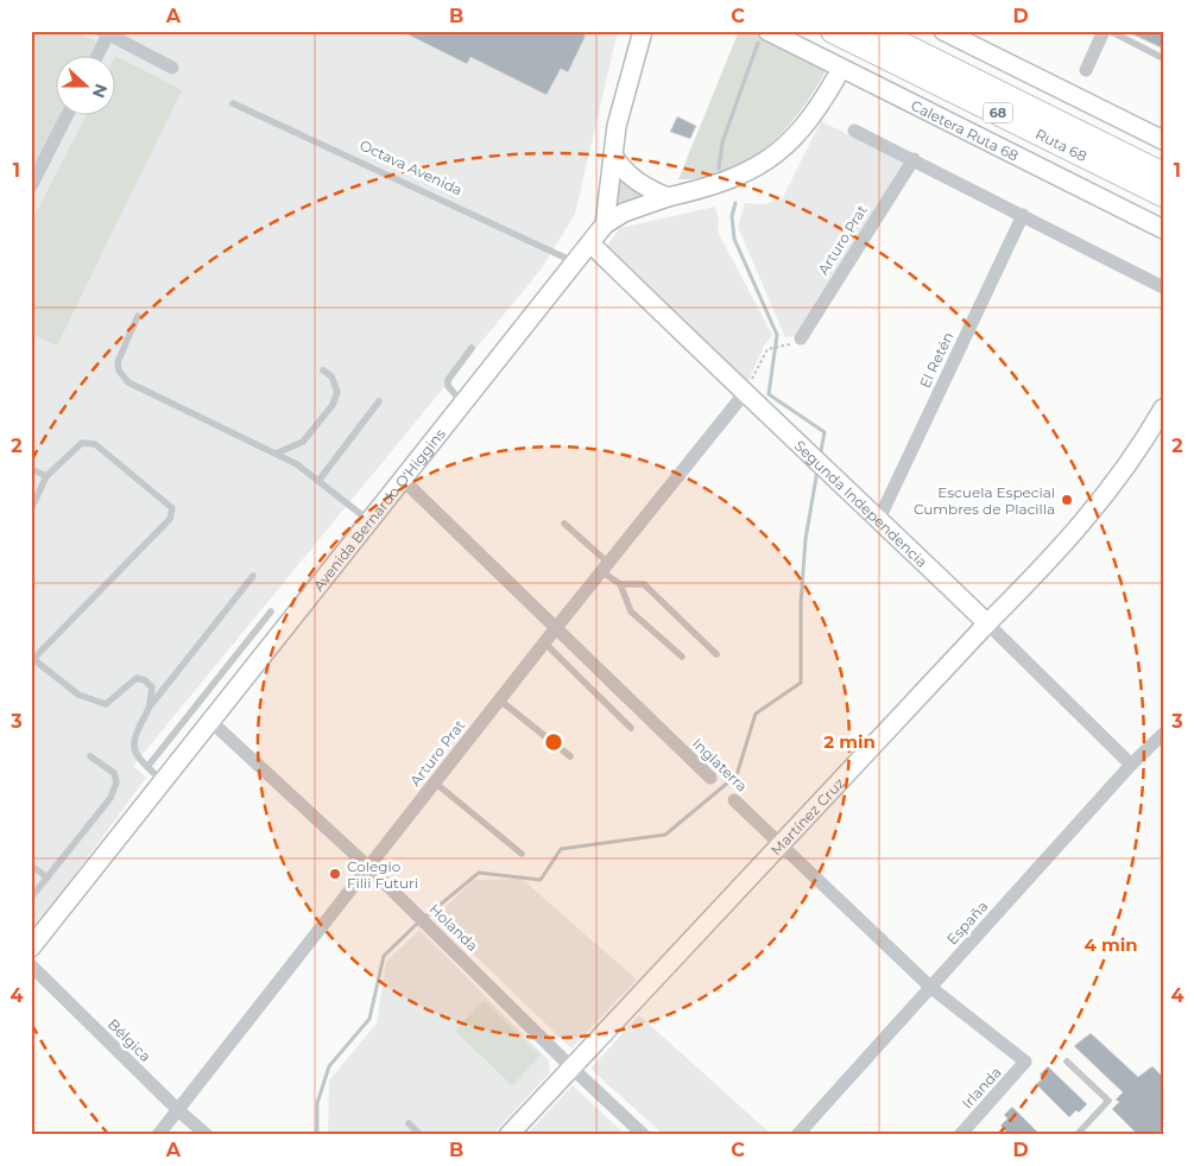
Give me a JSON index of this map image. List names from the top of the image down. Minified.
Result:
{"streets":{"highway":["68","Ruta 68"],"street":["Caletera Ruta 68","Arturo Prat","El Retén","Segunda Independencia","Avenida Bernardo O'Higgins","Inglaterra","Martínez Cruz","España","Holanda","Bélgica","Irlanda"],"lane":["Octava Avenida"]},"crossings":[["Octava Avenida","Avenida Bernardo O'Higgins"],["Arturo Prat","Segunda Independencia"],["Arturo Prat","Inglaterra"],["Arturo Prat","Holanda"],["Arturo Prat","Bélgica"],["El Retén","Segunda Independencia"],["Segunda Independencia","Avenida Bernardo O'Higgins"],["Segunda Independencia","Martínez Cruz"],["Segunda Independencia","España"],["Avenida Bernardo O'Higgins","Inglaterra"],["Avenida Bernardo O'Higgins","Holanda"],["Inglaterra","Martínez Cruz"],["Inglaterra","España"],["Inglaterra","Irlanda"],["Martínez Cruz","Holanda"]],"places":["Escuela Especial Cumbres de Placilla","Colegio Filii Futuri"],"north":"right","grid":{"columns":["A","B","C","D"],"rows":["1","2","3","4"]},"rings":["2 min","4 min"]}
